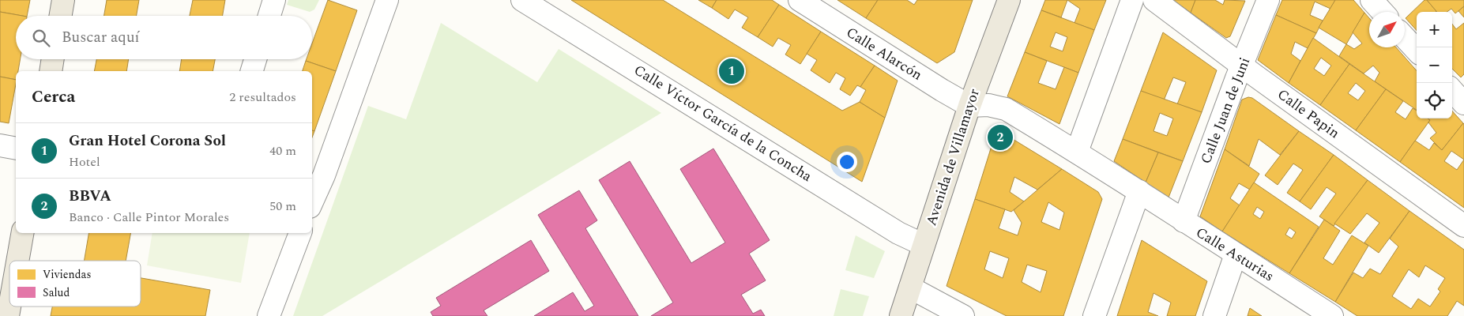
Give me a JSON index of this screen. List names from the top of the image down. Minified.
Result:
{"streets":{"main road":["Avenida de Villamayor"],"street":["Calle Alarcón","Calle Juan de Juni","Calle Papin","Calle Víctor García de la Concha","Calle Asturias"]},"crossings":[["Calle Alarcón","Avenida de Villamayor"],["Calle Alarcón","Calle Asturias"],["Calle Juan de Juni","Calle Papin"],["Calle Juan de Juni","Calle Asturias"],["Calle Víctor García de la Concha","Avenida de Villamayor"],["Avenida de Villamayor","Calle Asturias"]],"legend":["Viviendas","Salud"],"north":"top right","page":{"map_buttons":["+","−"],"search":"Buscar aquí","pins":["1","2"],"heading":["Cerca","2 resultados"],"list":[{"mark":"1","name":"Gran Hotel Corona Sol","note":"Hotel","value":"40 m"},{"mark":"2","name":"BBVA","note":"Banco · Calle Pintor Morales","value":"50 m"}]}}
